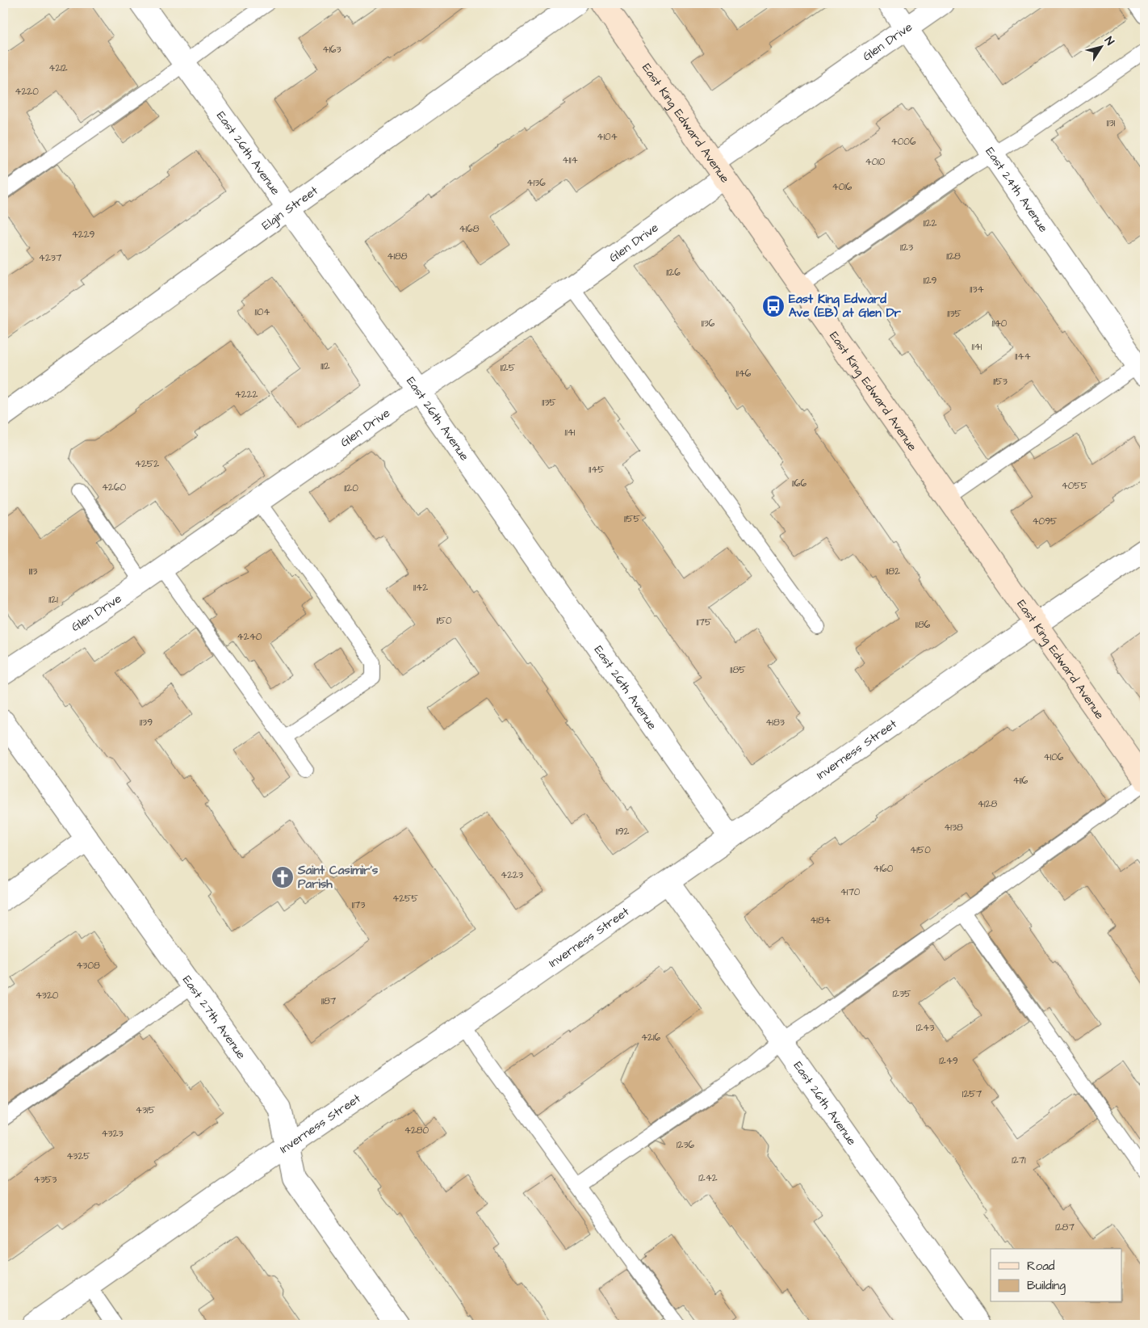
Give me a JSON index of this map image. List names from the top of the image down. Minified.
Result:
{"streets":{"main road":["East King Edward Avenue"],"street":["Glen Drive","East 26th Avenue","East 24th Avenue","Elgin Street","Inverness Street","East 27th Avenue"]},"crossings":[["Glen Drive","East King Edward Avenue"],["Glen Drive","East 26th Avenue"],["Glen Drive","East 24th Avenue"],["East King Edward Avenue","Inverness Street"],["East 26th Avenue","Elgin Street"],["East 26th Avenue","Inverness Street"],["Inverness Street","East 27th Avenue"]],"places":{"bus stop":["East King Edward Ave (EB) at Glen Dr"],"church":["Saint Casimir's Parish"]},"house_numbers":["4163","4212","4220","1131","4104","4006","4114","4010","4136","4016","1122","4168","4229","1123","4188","1128","4237","1126","1129","1134","1104","1135","1136","1140","1141","1144","1112","1125","1146","1153","4222","1135","1141","4252","1145","1166","4055","4260","1120","1155","4095","1113","1182","1142","1121","1150","1175","1186","4240","1185","1139","4183","4106","4116","4128","4138","1192","4150","4160","4223","4170","4255","1173","4184","4308","1235","4320","1187","1243","4216","1249","1257","4315","4280","4323","1236","4325","1271","1242","4353","1287"],"legend":["Road","Building"],"north":"top right"}
